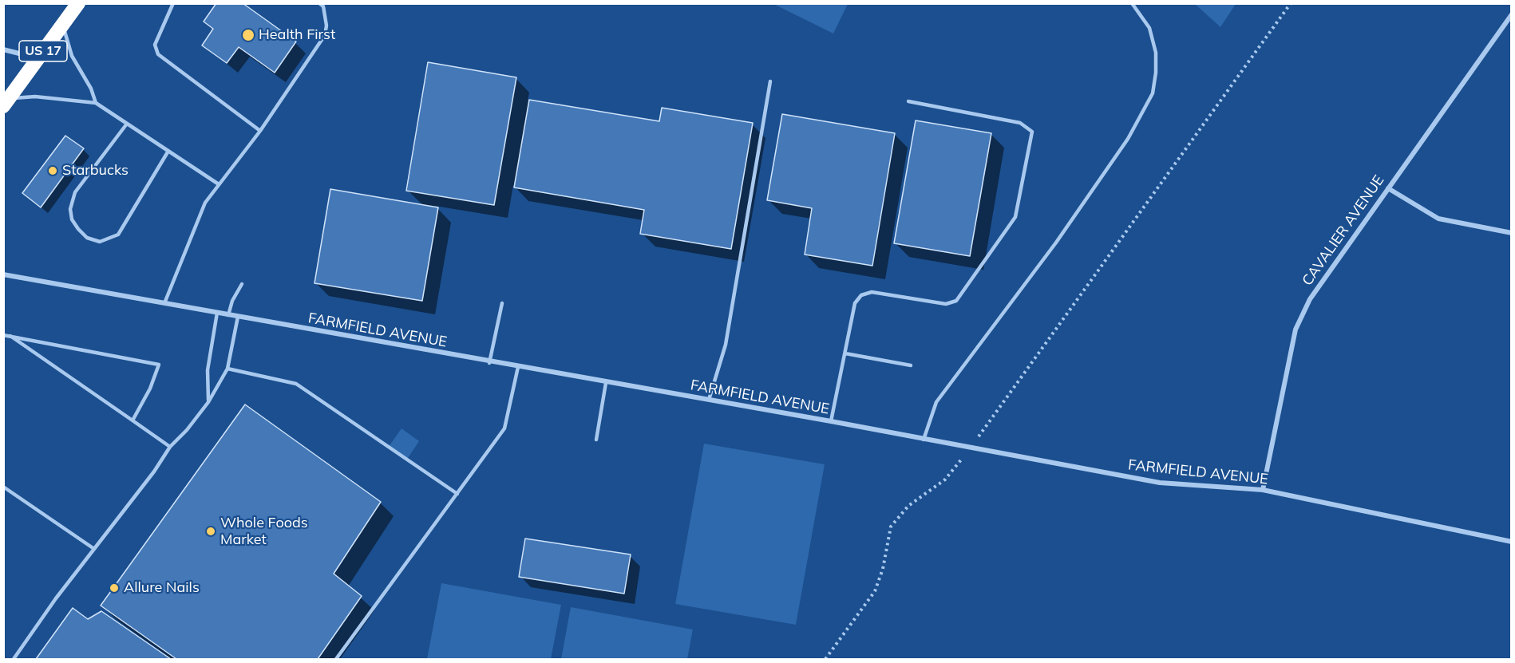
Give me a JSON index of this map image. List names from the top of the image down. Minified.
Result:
{"streets":{"highway":["US 17"],"street":["CAVALIER AVENUE","FARMFIELD AVENUE"]},"crossings":[["CAVALIER AVENUE","FARMFIELD AVENUE"]],"places":["Health First","Starbucks","Whole Foods Market","Allure Nails"]}
